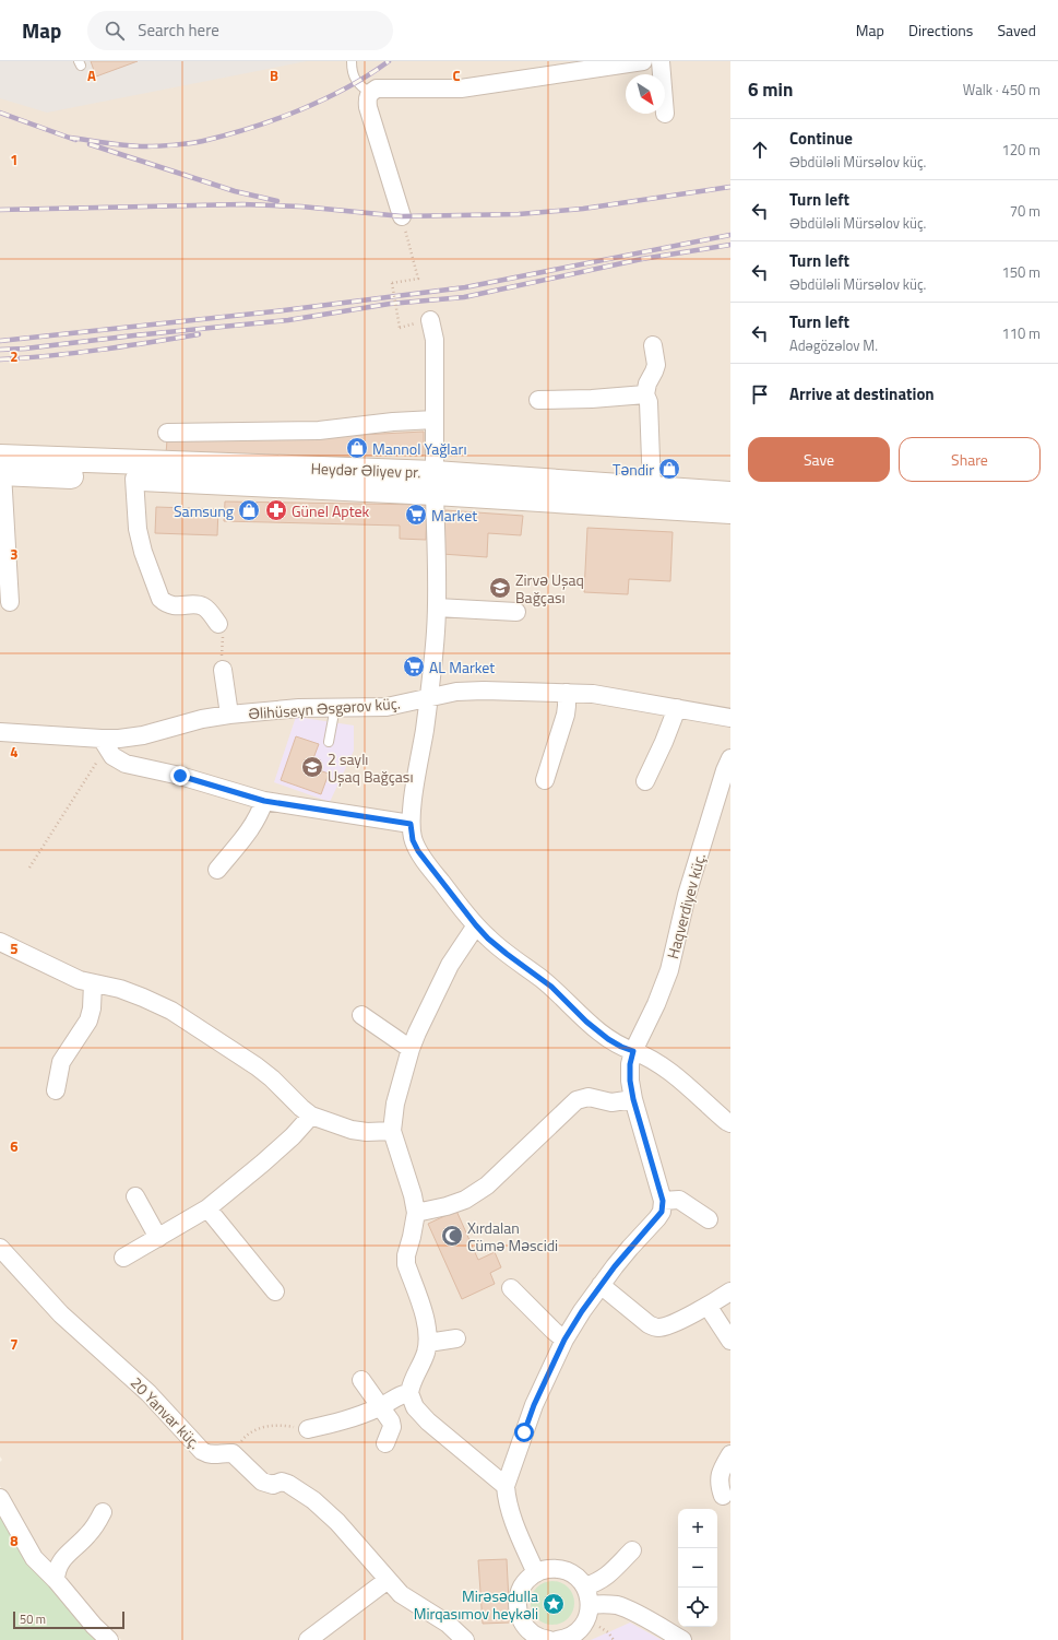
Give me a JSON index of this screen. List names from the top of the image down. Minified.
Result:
{"streets":{"main road":["Heydər Əliyev pr."],"street":["Əlihüseyn Əsgərov küç.","Haqverdiyev küç.","20 Yanvar küç."]},"places":{"shop":["Mannol Yağları","Təndir","Samsung"],"pharmacy":["Günel Aptek"],"supermarket":["Market","AL Market"],"school or university":["Zirvə Uşaq Bağçası","2 saylı Uşaq Bağçası"],"mosque":["Xırdalan Cümə Məscidi"],"place":["Mirəsədulla Mirqasımov heykəli"]},"scale_bar":"50 m","north":"bottom right","page":{"header":"Map","search":"Search here","nav":["Map","Directions","Saved"],"heading":["6 min","Walk · 450 m"],"list":[["Continue","Əbdüləli Mürsəlov küç.","120 m"],["Turn left","Əbdüləli Mürsəlov küç.","70 m"],["Turn left","Əbdüləli Mürsəlov küç.","150 m"],["Turn left","Adəgözəlov M.","110 m"],"Arrive at destination"],"buttons":["Save","Share"],"map_buttons":["+","−"],"scale":"50 m"},"grid":{"columns":["A","B","C"],"rows":["1","2","3","4","5","6","7","8"]}}
